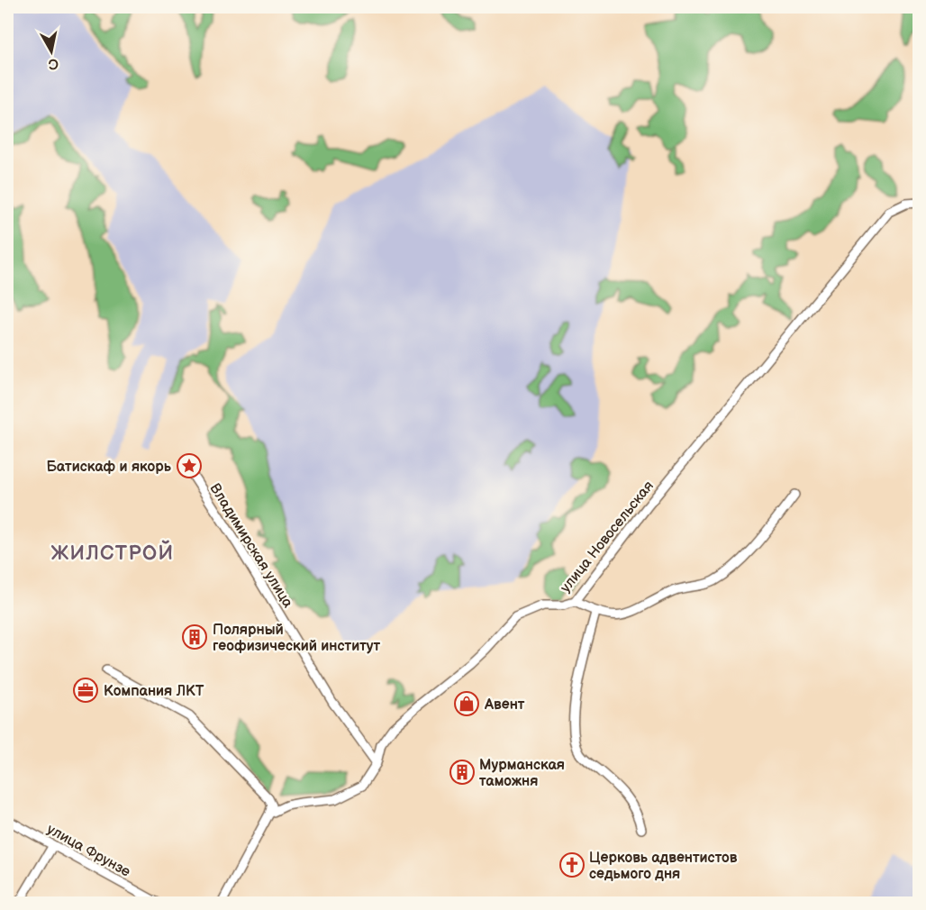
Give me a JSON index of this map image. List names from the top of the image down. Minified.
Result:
{"streets":{"street":["улица Новосельская","Владимирская улица","улица Фрунзе"]},"crossings":[["улица Новосельская","Владимирская улица"]],"districts":["ЖИЛСТРОЙ"],"places":{"place":["Батискаф и якорь"],"building":["Полярный геофизический институт","Мурманская таможня"],"office":["Компания ЛКТ"],"shop":["Авент"],"church":["Церковь адвентистов седьмого дня"]},"north":"bottom"}
